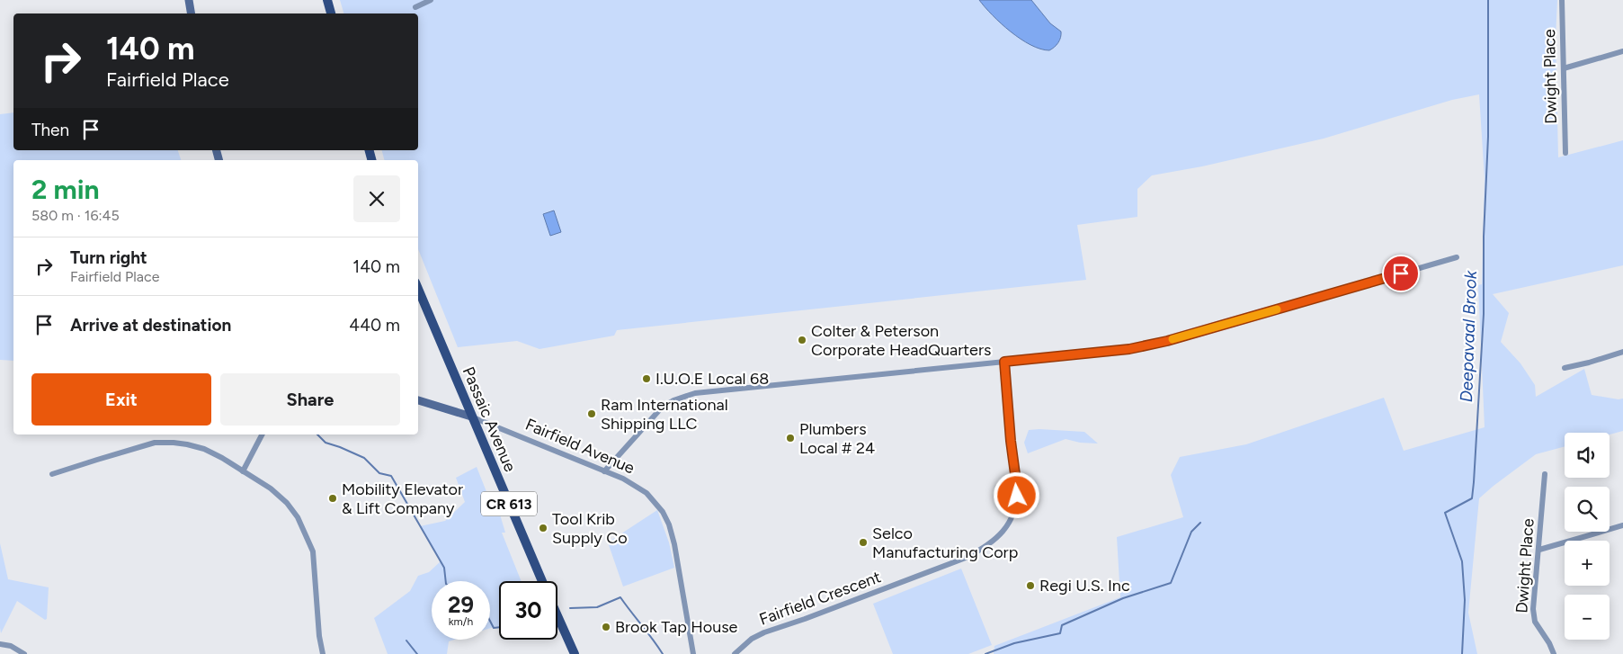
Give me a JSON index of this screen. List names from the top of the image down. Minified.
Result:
{"streets":{"main road":["Passaic Avenue","CR 613"],"street":["Dwight Place","Fairfield Avenue","Fairfield Crescent"]},"crossings":[["Passaic Avenue","Fairfield Avenue"]],"water":["Deepavaal Brook"],"places":["Colter & Peterson Corporate HeadQuarters","I.U.O.E Local 68","Ram International Shipping LLC","Plumbers Local # 24","Mobility Elevator & Lift Company","Tool Krib Supply Co","Selco Manufacturing Corp","Regi U.S. Inc","Brook Tap House"],"page":{"turn":["140 m","Fairfield Place"],"then":"Then","heading":["2 min","580 m · 16:45"],"list":[{"name":"Turn right","note":"Fairfield Place","value":"140 m"},{"name":"Arrive at destination","value":"440 m"}],"buttons":["Exit","Share"],"map_buttons":["+","−"],"speed":"29 km/h","limit":"30"}}
